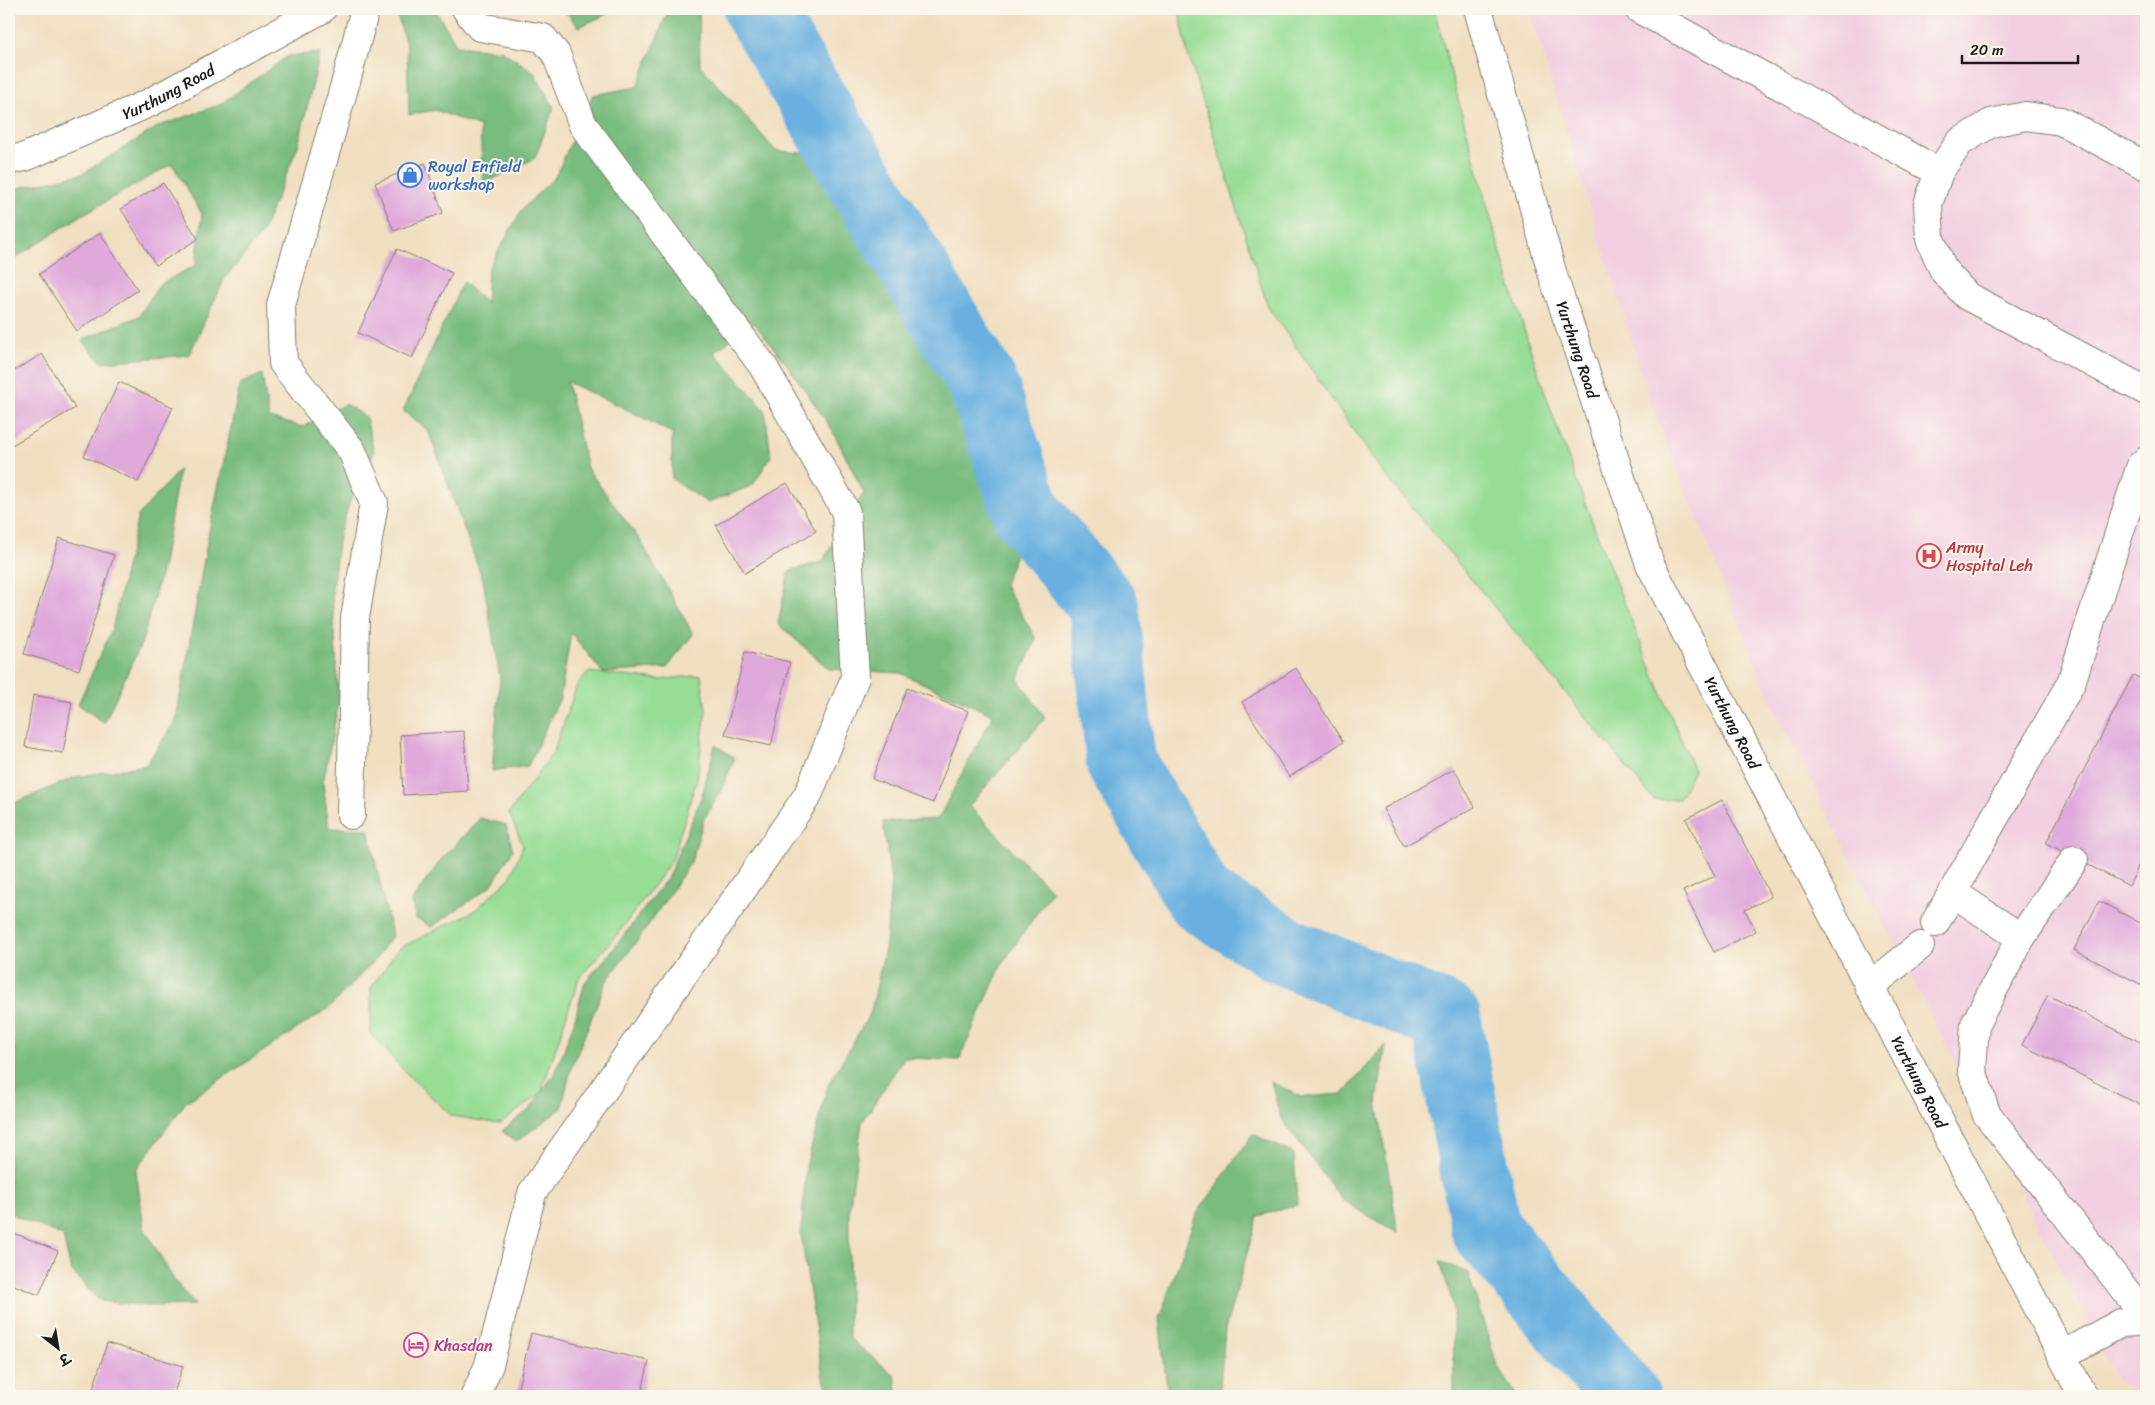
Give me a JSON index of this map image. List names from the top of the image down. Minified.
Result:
{"streets":{"street":["Yurthung Road"]},"places":{"shop":["Royal Enfield workshop"],"hospital":["Army Hospital Leh"],"hotel":["Khasdan"]},"scale_bar":"20 m","north":"bottom right"}
